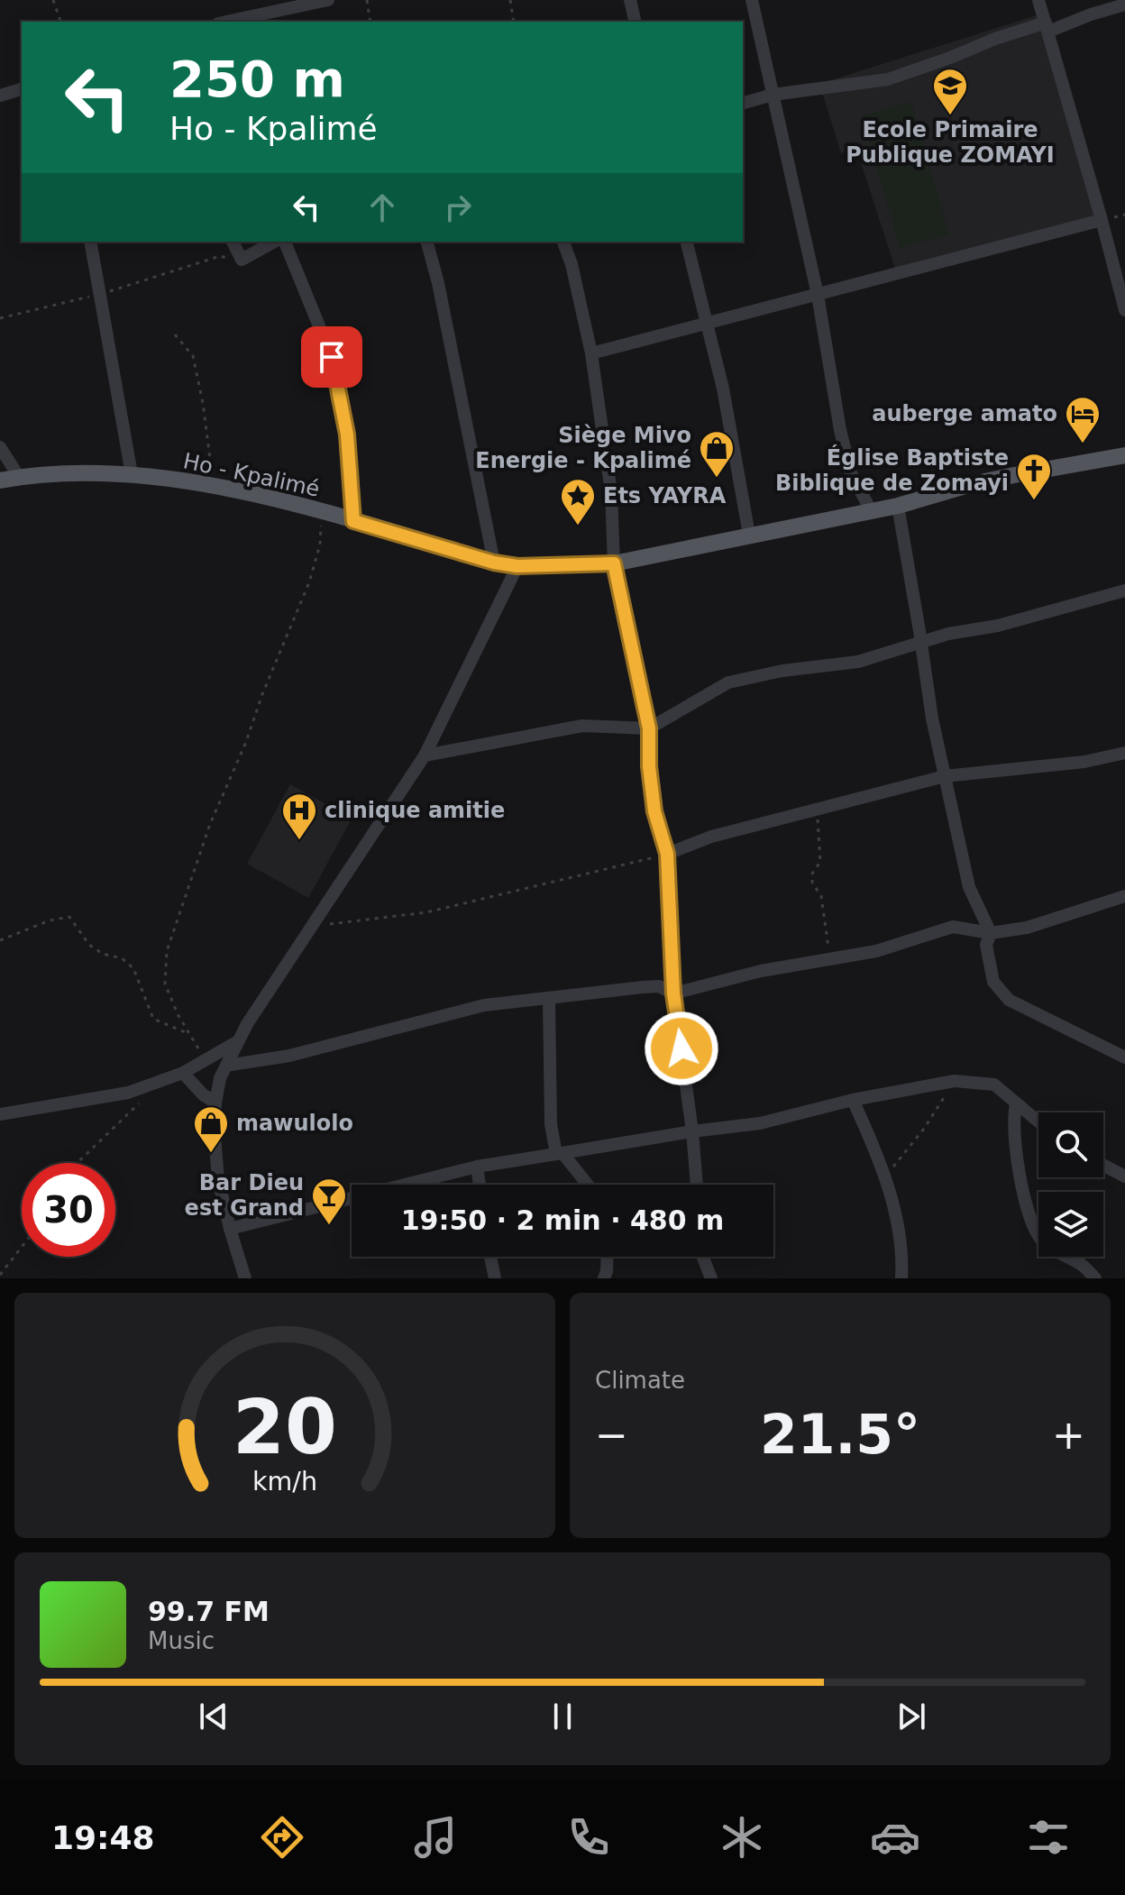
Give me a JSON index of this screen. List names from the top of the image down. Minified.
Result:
{"streets":{"main road":["Ho - Kpalimé"]},"places":{"school or university":["Ecole Primaire Publique ZOMAYI"],"hotel":["auberge amato"],"shop":["Siège Mivo Energie - Kpalimé","mawulolo"],"church":["Église Baptiste Biblique de Zomayi"],"place":["Ets YAYRA"],"hospital":["clinique amitie"],"bar":["Bar Dieu est Grand"]},"page":{"turn":["250 m","Ho - Kpalimé"],"limit":"30","trip":"19:50 · 2 min · 480 m","tile":"Climate","heat":["−","21.5°","+"],"song":["99.7 FM","Music"],"tabs":"19:48","gauge":["20","km/h"]}}
